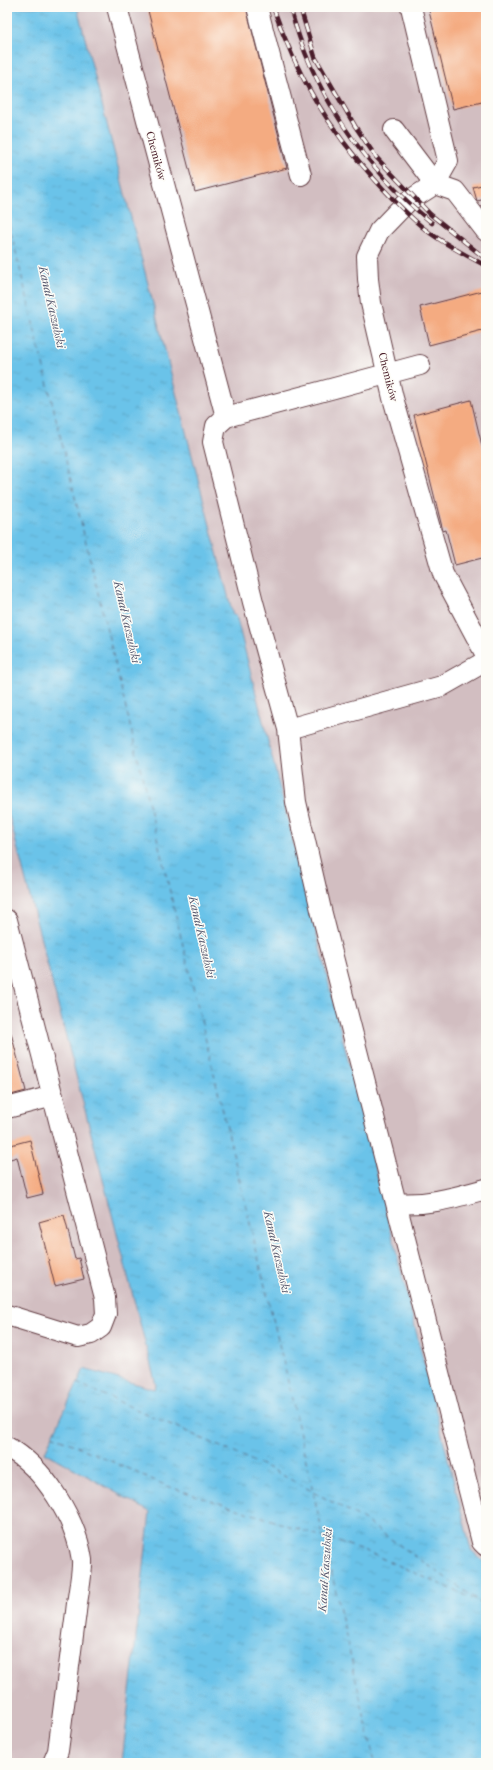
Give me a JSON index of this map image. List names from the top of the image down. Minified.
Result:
{"streets":{"lane":["Chemików"]},"water":["Kanał Kaszubski"]}
